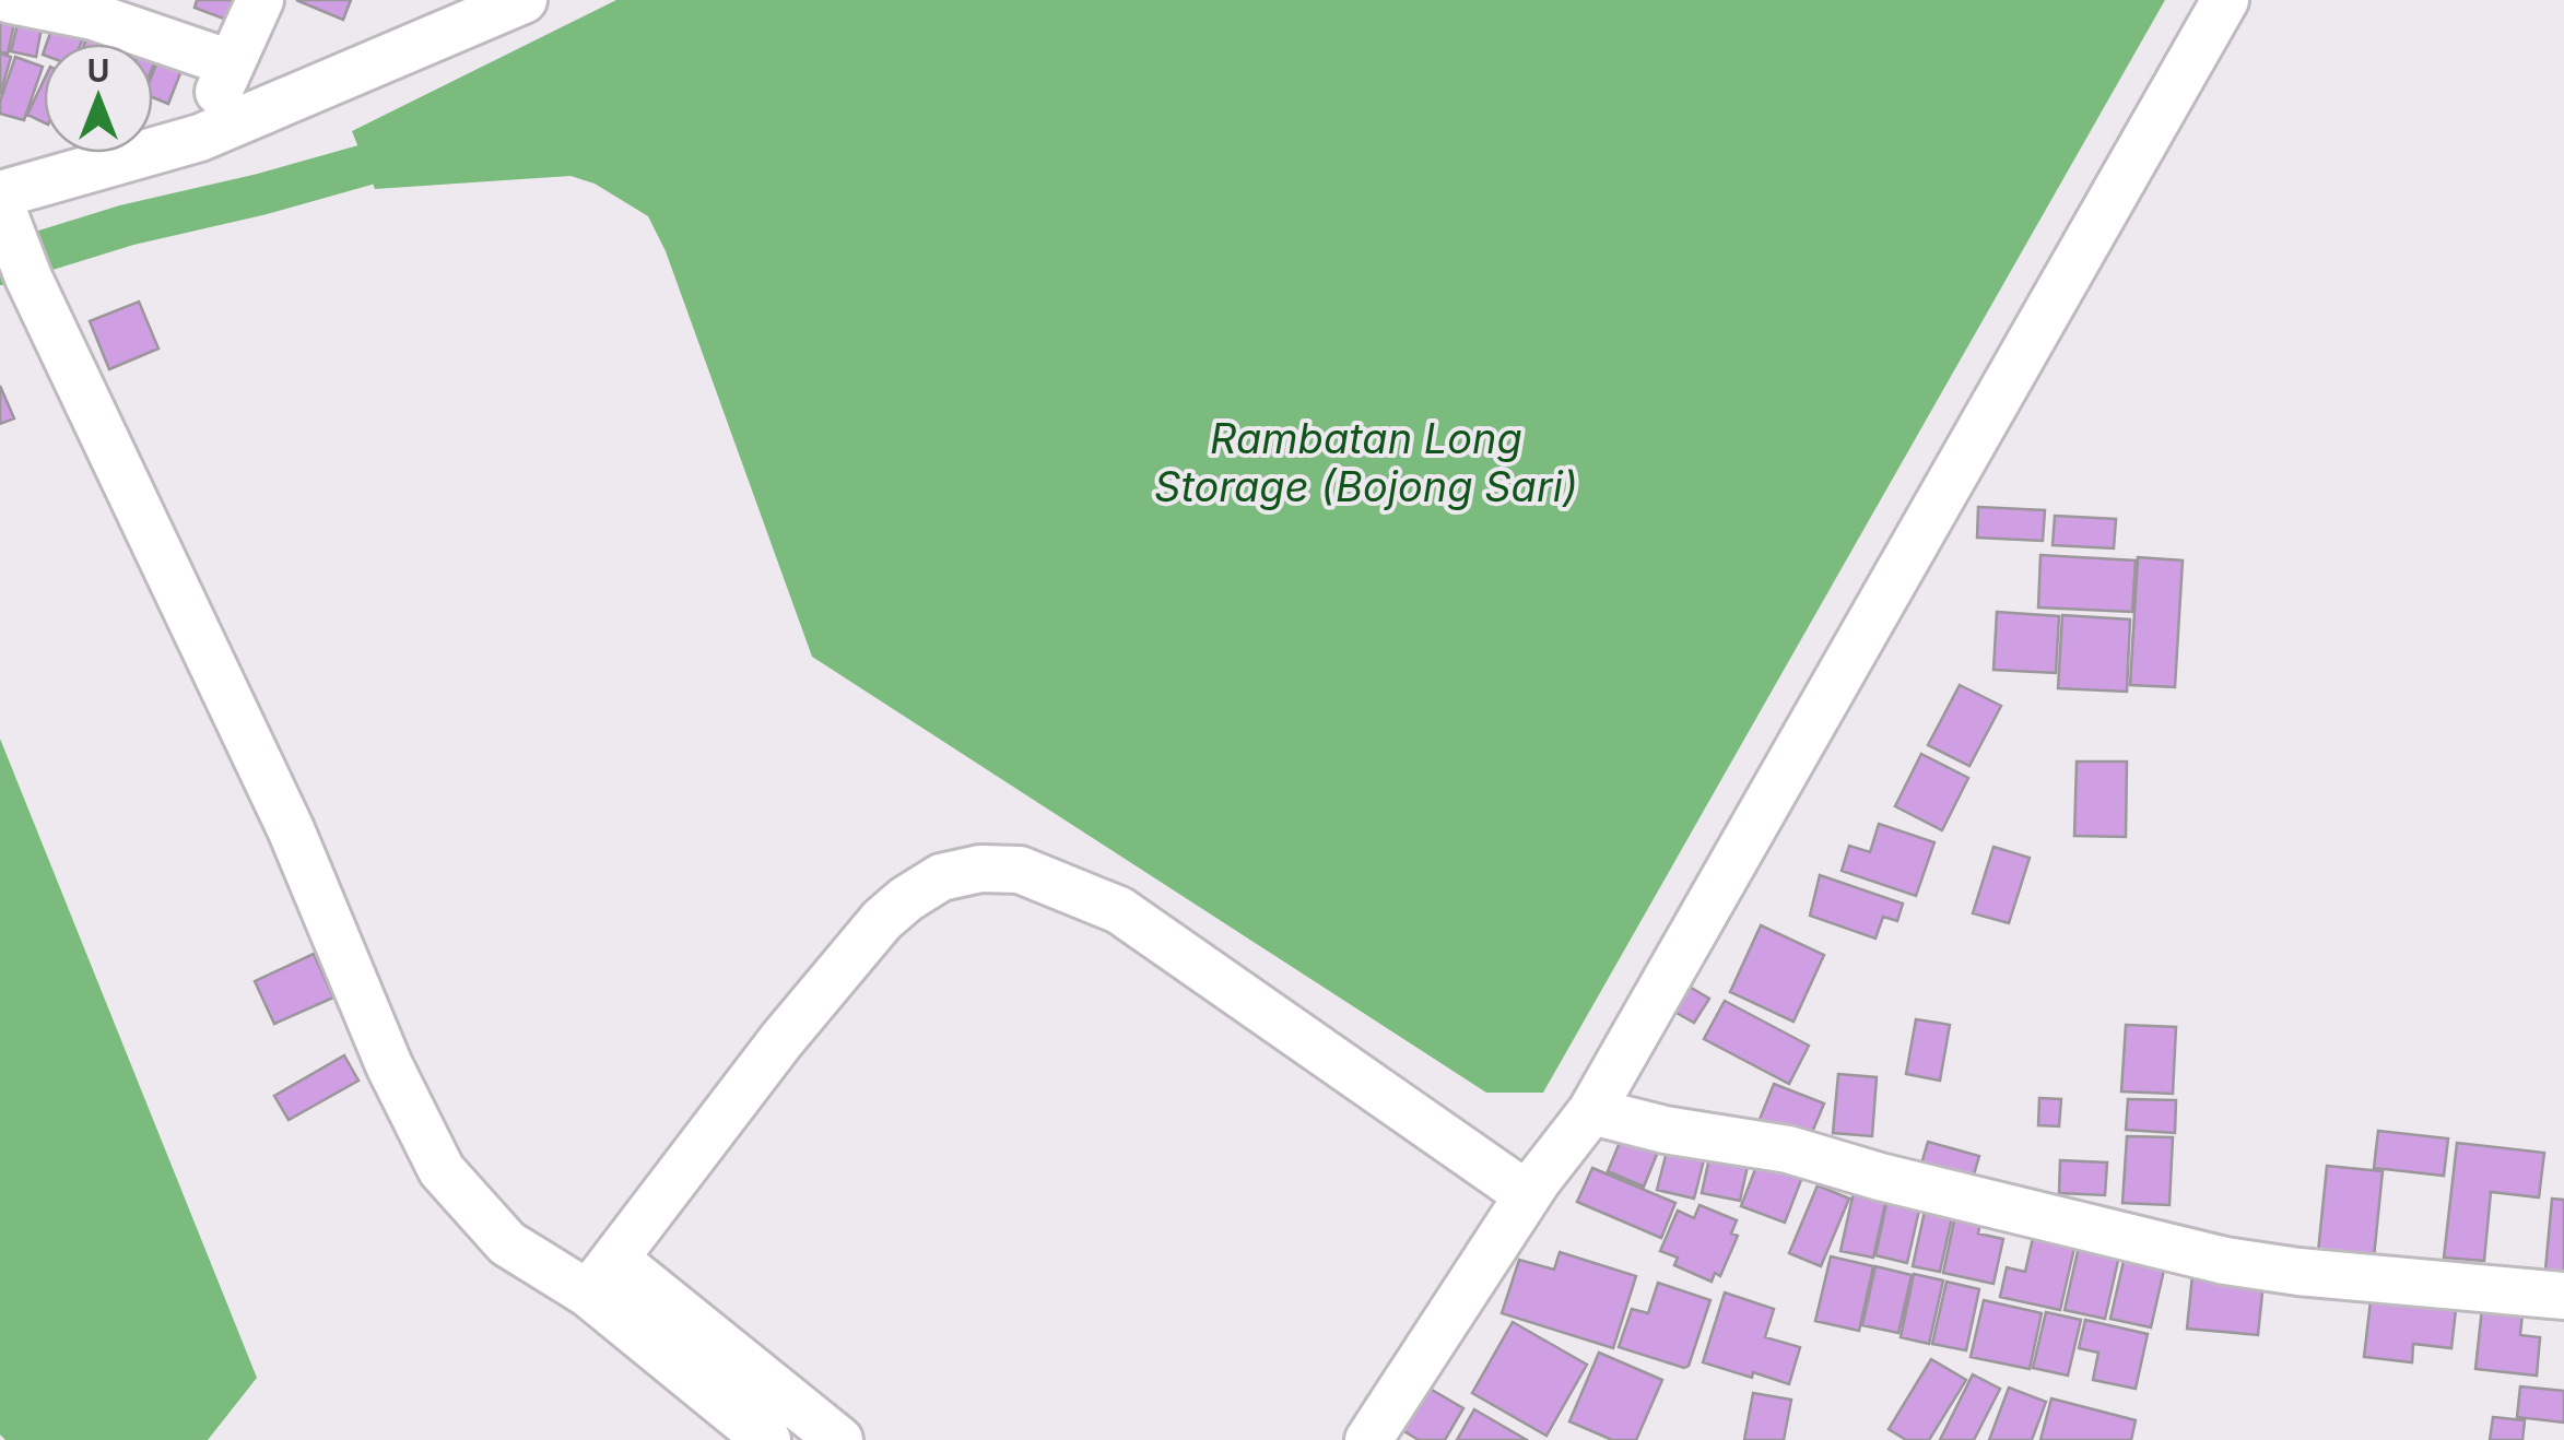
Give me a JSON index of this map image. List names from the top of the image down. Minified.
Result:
{"water":["Rambatan Long Storage (Bojong Sari)"],"north":"top"}
